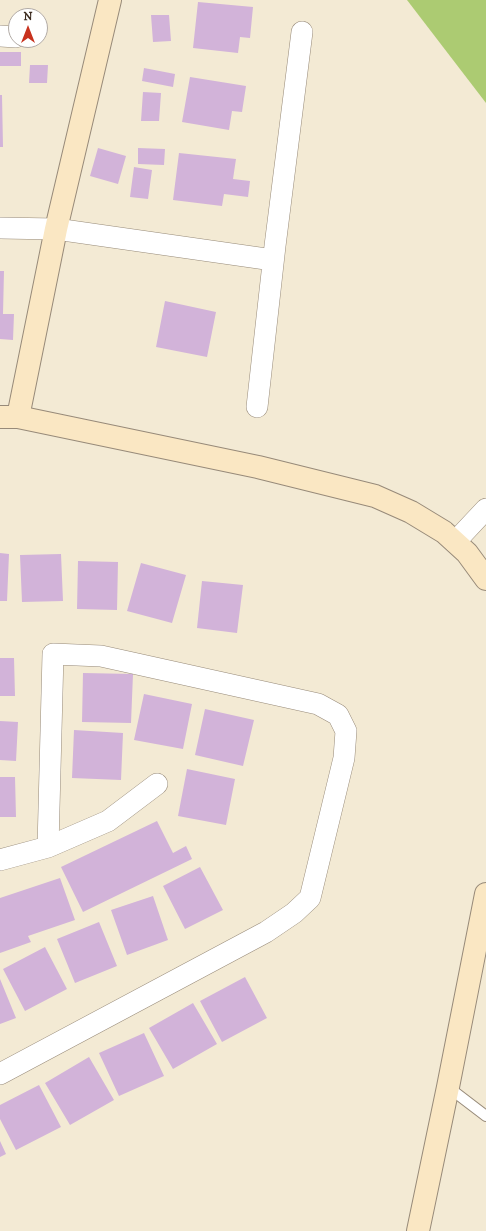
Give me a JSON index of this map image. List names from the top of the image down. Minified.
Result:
{"north":"top"}
